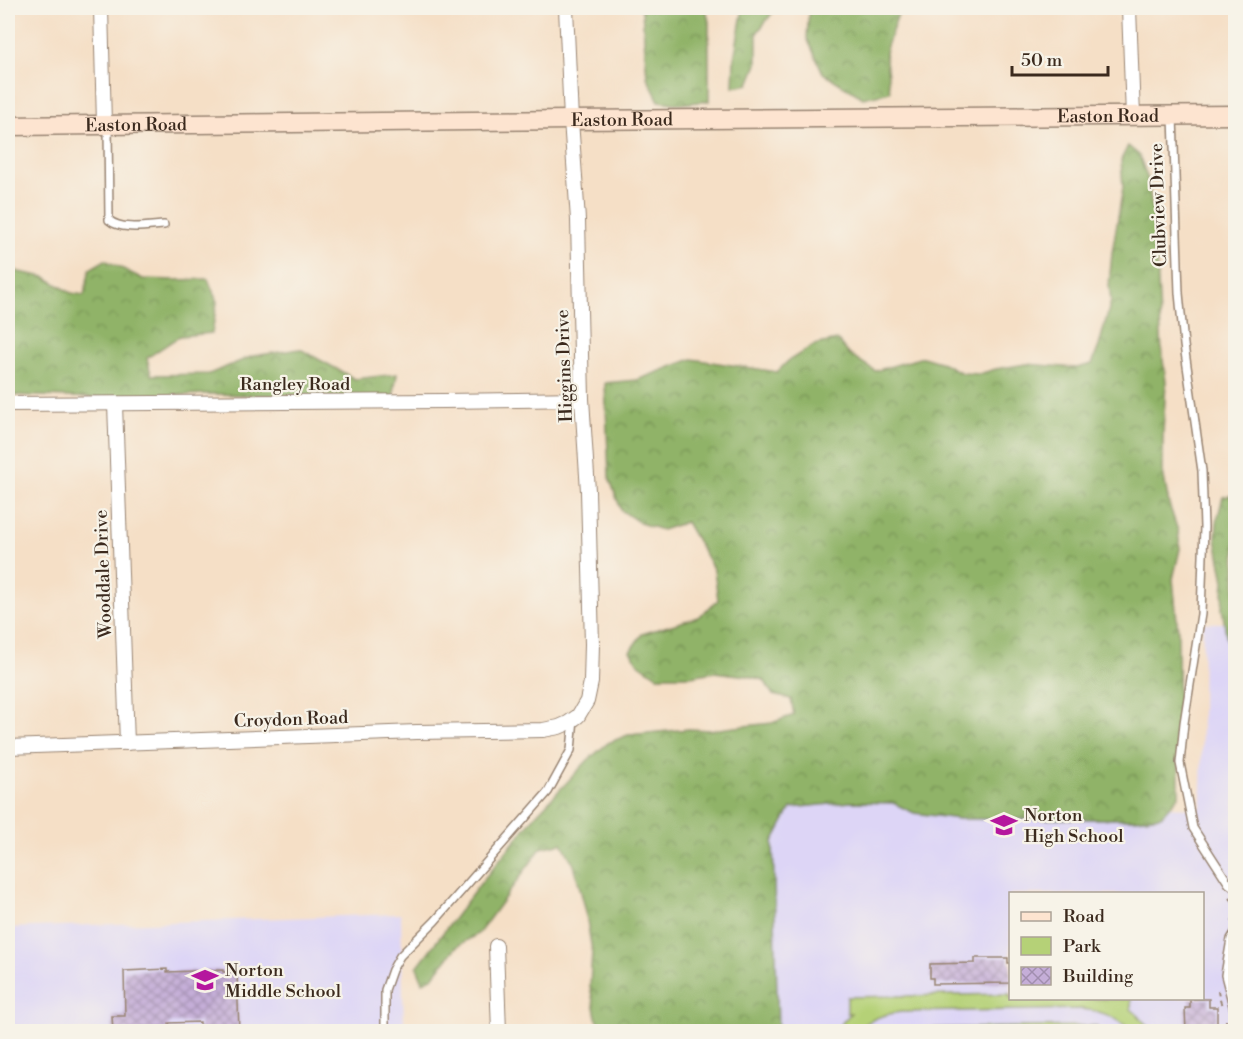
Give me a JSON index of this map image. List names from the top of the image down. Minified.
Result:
{"streets":{"street":["Easton Road","Higgins Drive","Rangley Road","Wooddale Drive","Croydon Road"],"lane":["Clubview Drive"]},"crossings":[["Easton Road","Clubview Drive"],["Easton Road","Higgins Drive"],["Higgins Drive","Rangley Road"],["Higgins Drive","Croydon Road"],["Rangley Road","Wooddale Drive"],["Wooddale Drive","Croydon Road"]],"places":{"school or university":["Norton High School","Norton Middle School"]},"legend":["Road","Park","Building"],"scale_bar":"50 m"}
